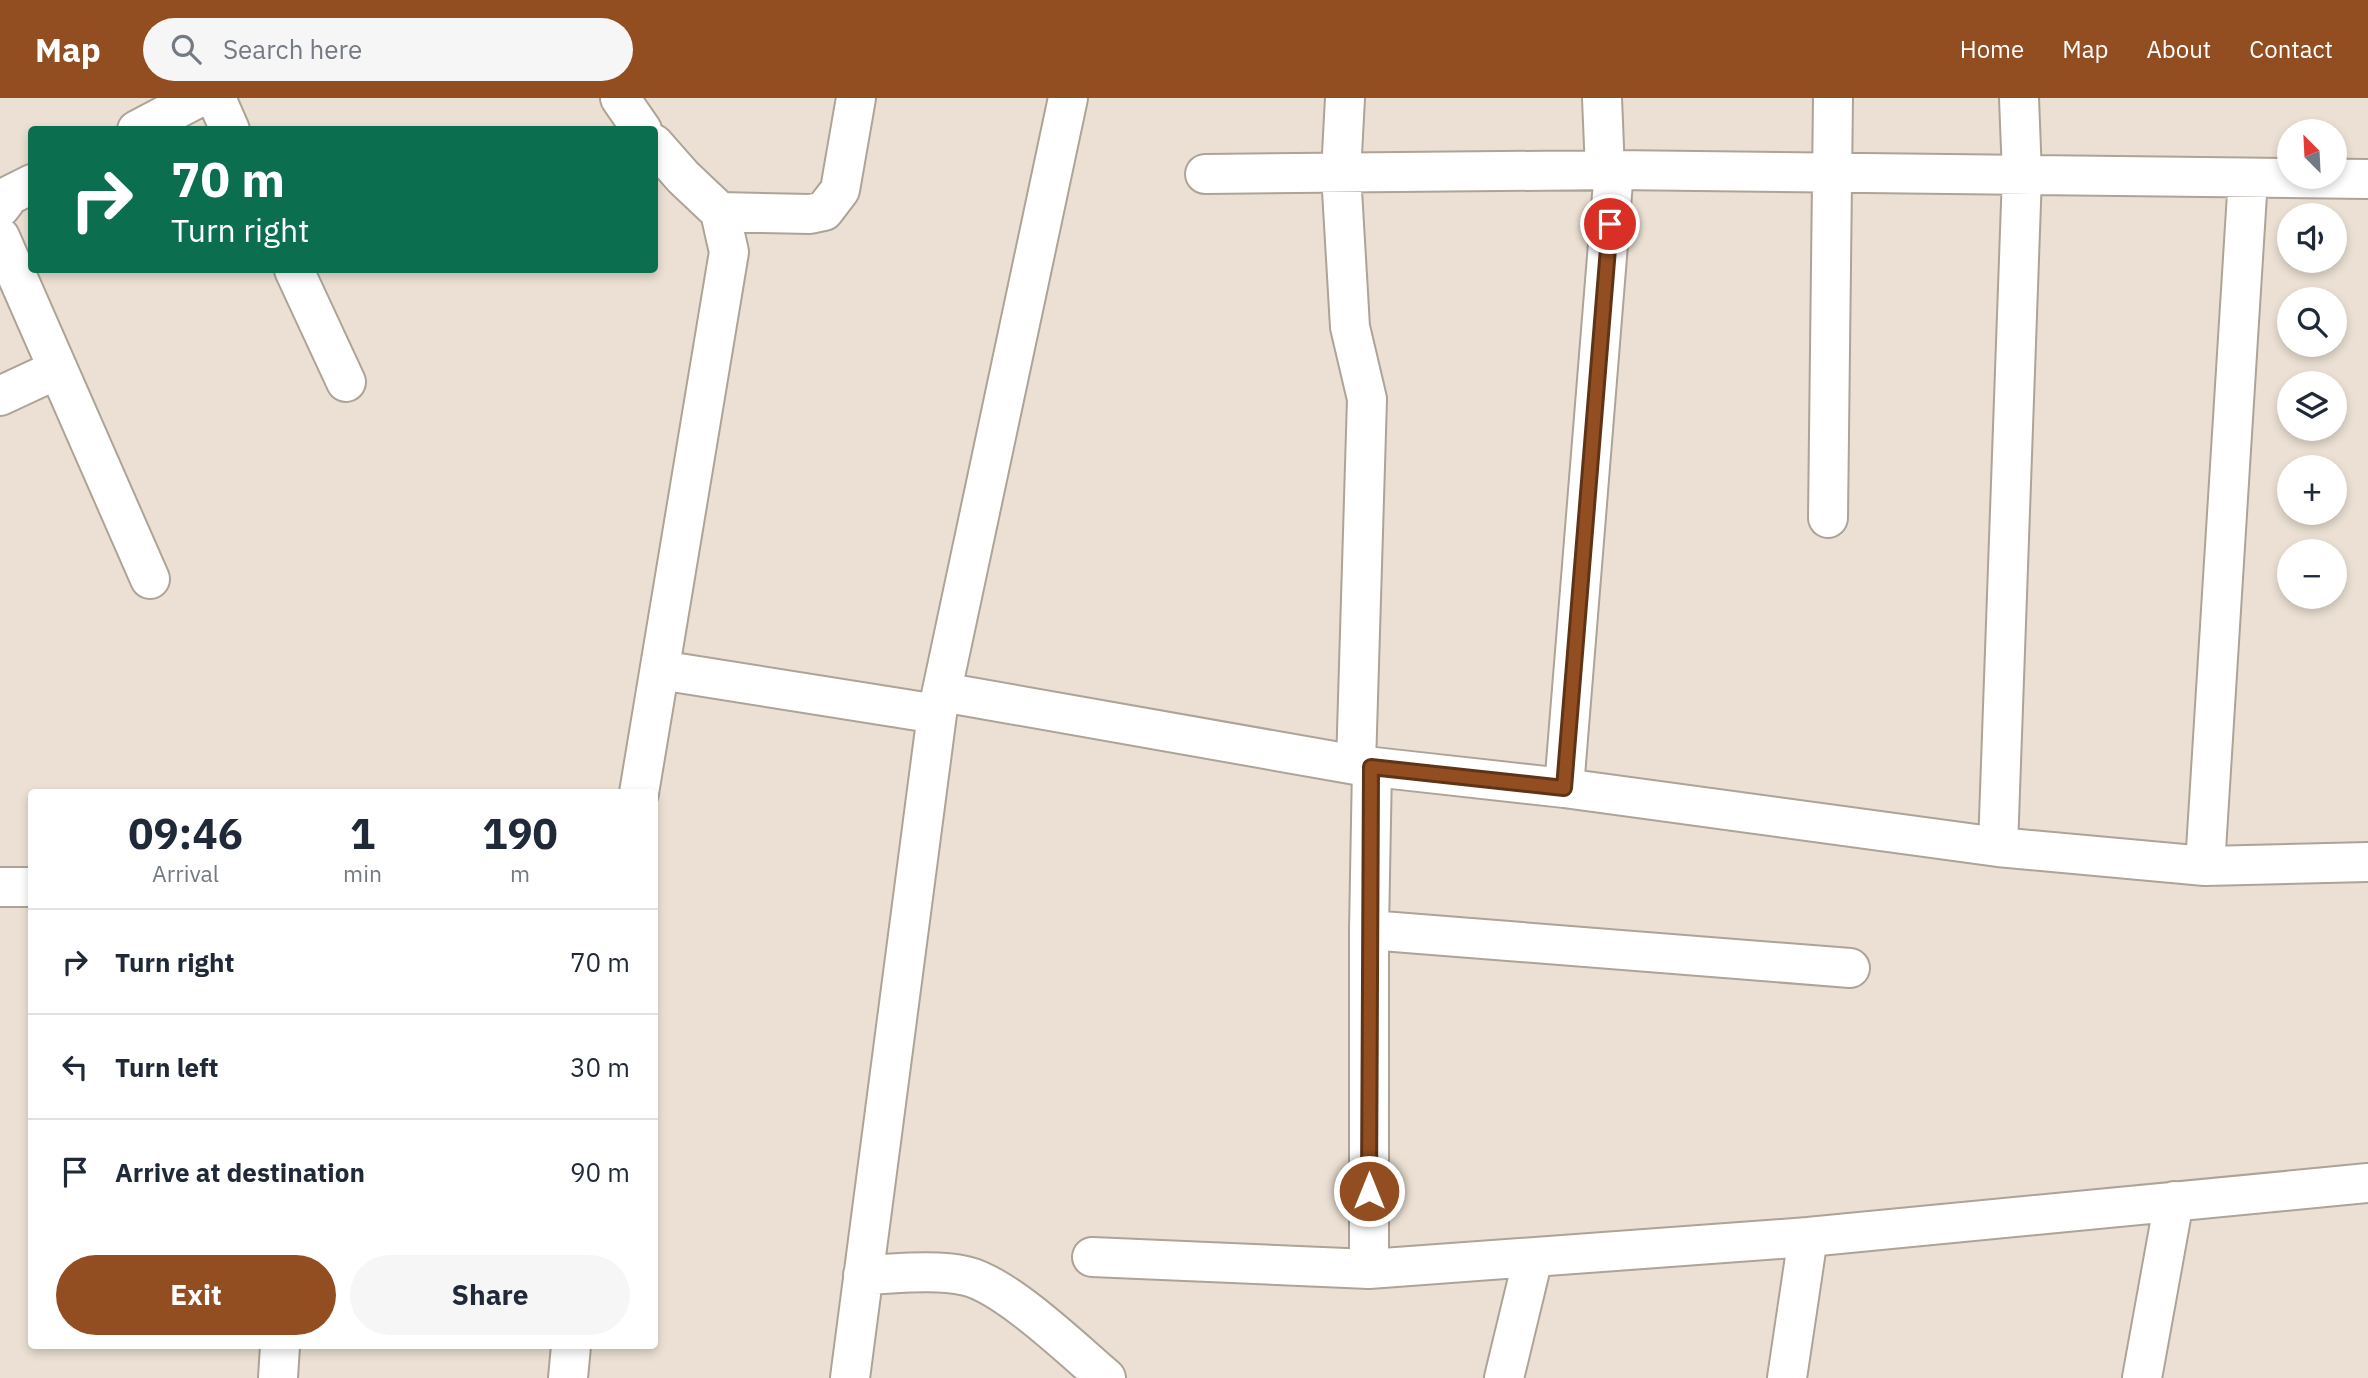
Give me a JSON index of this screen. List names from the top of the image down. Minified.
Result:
{"north":"top left","page":{"header":"Map","search":"Search here","nav":["Home","Map","About","Contact"],"map_buttons":["+","−"],"turn":["70 m","Turn right"],"eta":["09:46","Arrival","1","min","190","m"],"list":[{"name":"Turn right","value":"70 m"},{"name":"Turn left","value":"30 m"},{"name":"Arrive at destination","value":"90 m"}],"buttons":["Exit","Share"]}}
